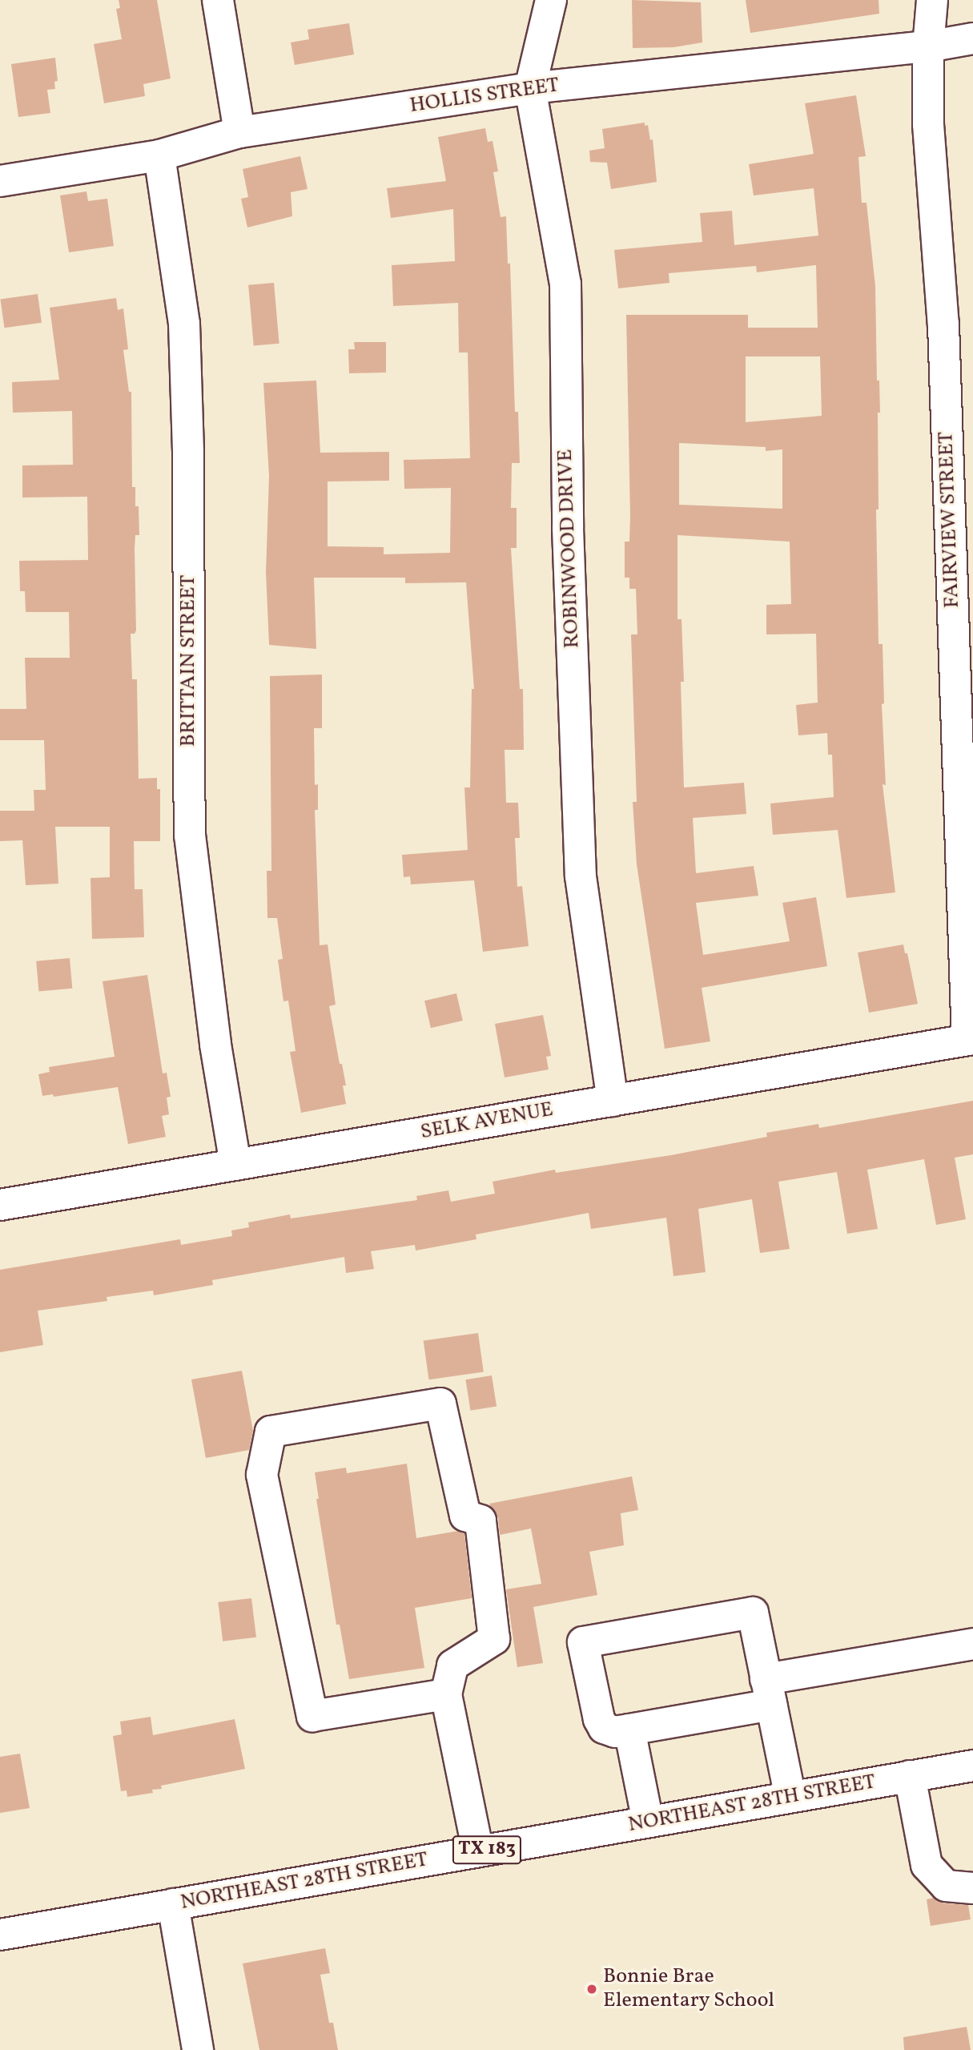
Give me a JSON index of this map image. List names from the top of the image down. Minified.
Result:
{"streets":{"street":["HOLLIS STREET","FAIRVIEW STREET","ROBINWOOD DRIVE","BRITTAIN STREET","SELK AVENUE","NORTHEAST 28TH STREET","TX 183"]},"crossings":[["HOLLIS STREET","FAIRVIEW STREET"],["HOLLIS STREET","ROBINWOOD DRIVE"],["HOLLIS STREET","BRITTAIN STREET"],["FAIRVIEW STREET","SELK AVENUE"],["ROBINWOOD DRIVE","SELK AVENUE"],["BRITTAIN STREET","SELK AVENUE"]],"places":["Bonnie Brae Elementary School"]}
